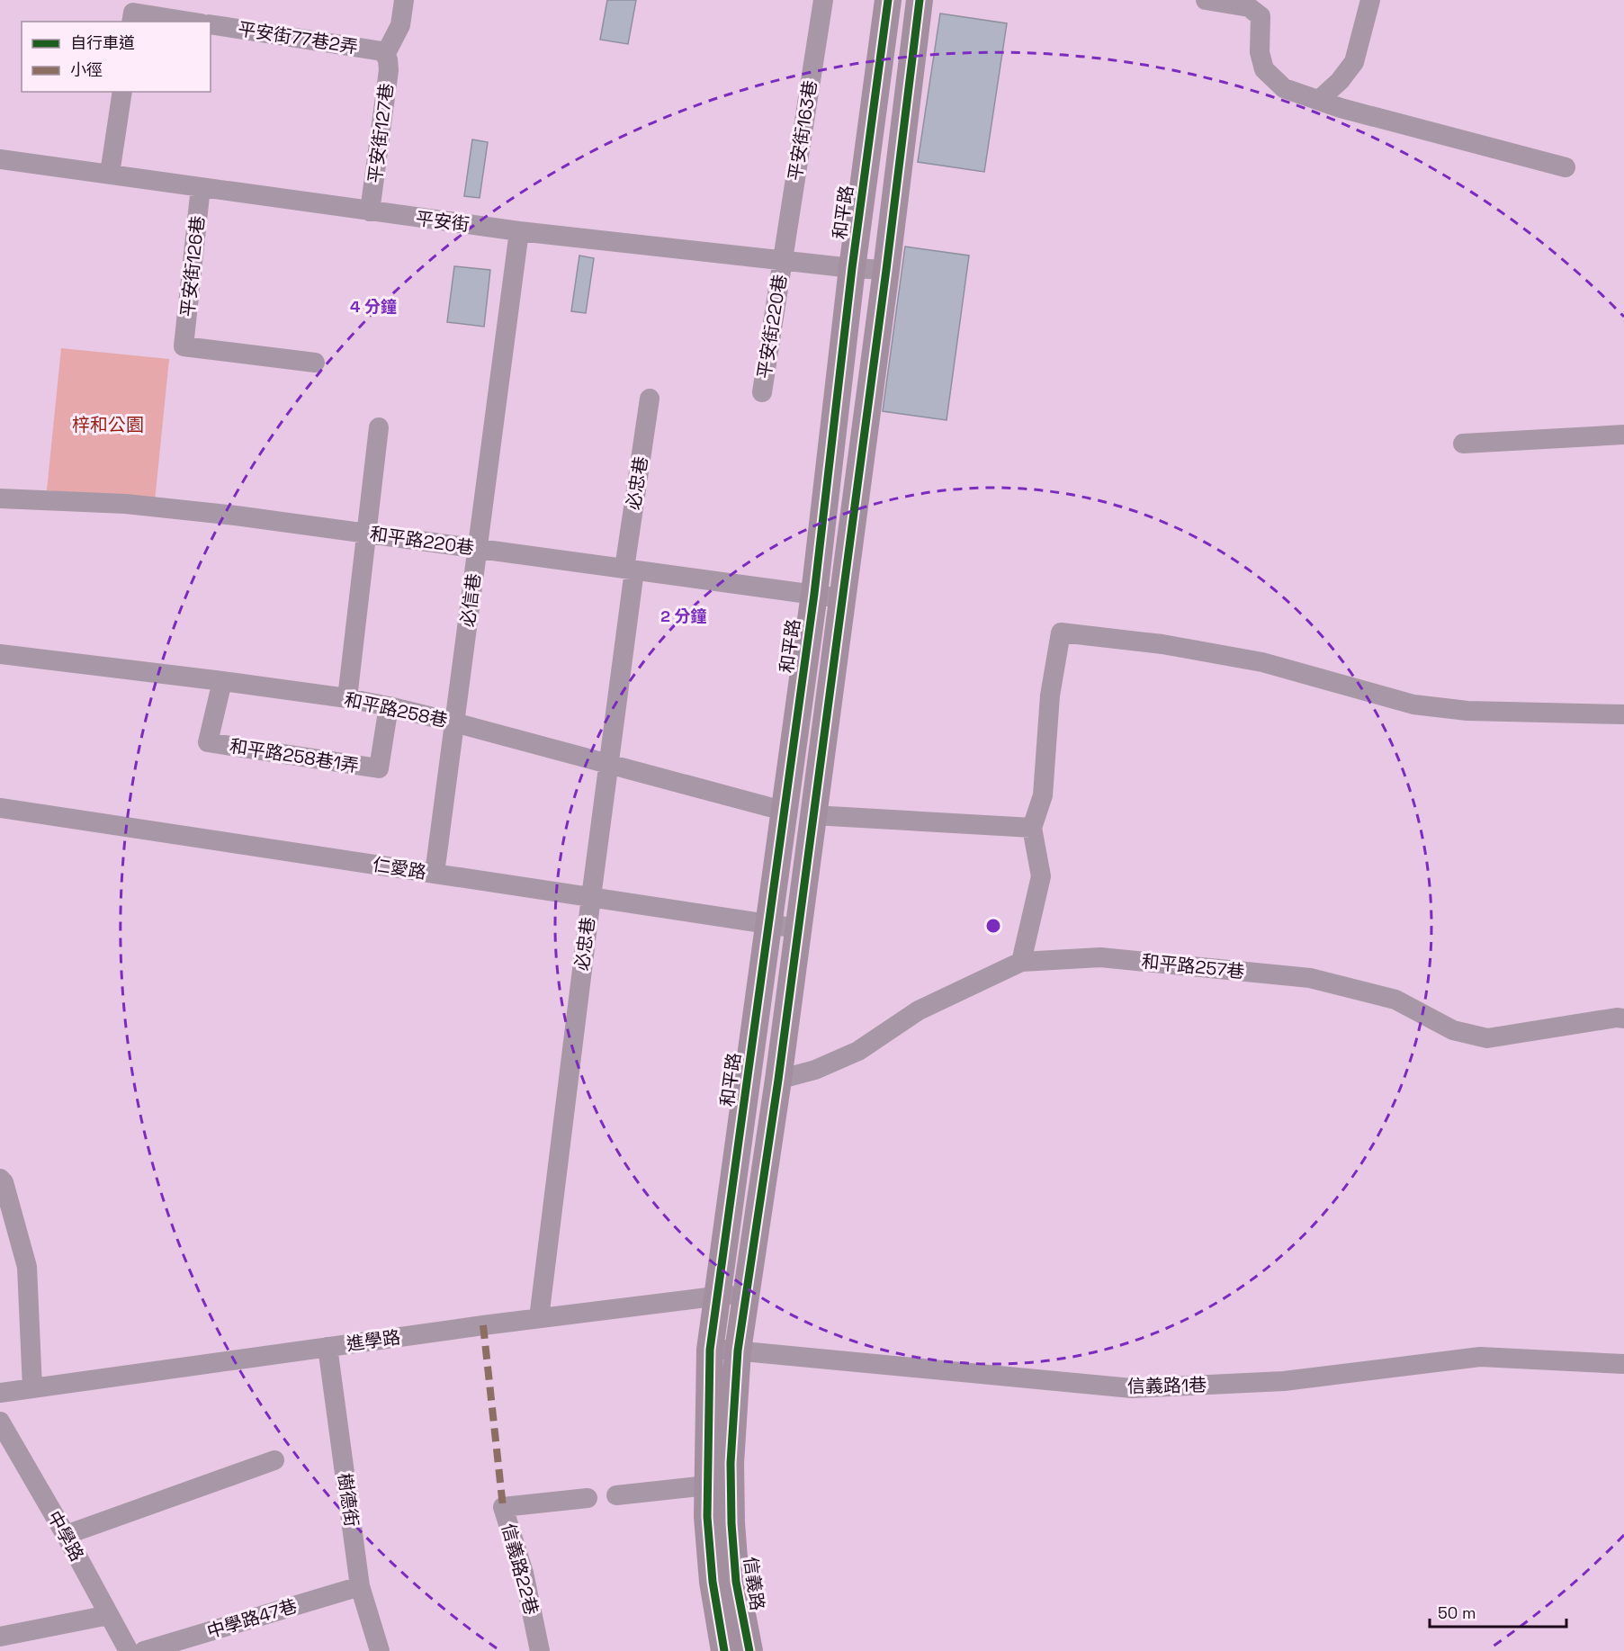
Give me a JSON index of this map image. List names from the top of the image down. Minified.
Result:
{"streets":{"main road":["和平路","信義路"],"street":["平安街77巷2弄","平安街163巷","平安街127巷","平安街","平安街126巷","平安街220巷","必忠巷","和平路220巷","必信巷","和平路258巷","和平路258巷1弄","仁愛路","和平路257巷","進學路","信義路1巷","樹德街","中學路","信義路22巷","中學路47巷"]},"crossings":[["平安街77巷2弄","平安街127巷"],["平安街163巷","平安街"],["平安街163巷","平安街220巷"],["平安街127巷","平安街"],["和平路","平安街"],["和平路","和平路220巷"],["和平路","和平路258巷"],["和平路","仁愛路"],["和平路","進學路"],["平安街","平安街126巷"],["平安街","平安街220巷"],["平安街","必信巷"],["必忠巷","和平路220巷"],["必忠巷","和平路258巷"],["必忠巷","仁愛路"],["必忠巷","進學路"],["和平路220巷","必信巷"],["必信巷","和平路258巷"],["必信巷","仁愛路"],["和平路258巷","和平路258巷1弄"],["進學路","樹德街"],["進學路","信義路"],["信義路1巷","信義路"],["樹德街","中學路47巷"]],"parks":["梓和公園"],"legend":["自行車道","小徑"],"scale_bar":"50 m","rings":["4 分鐘","2 分鐘"]}
